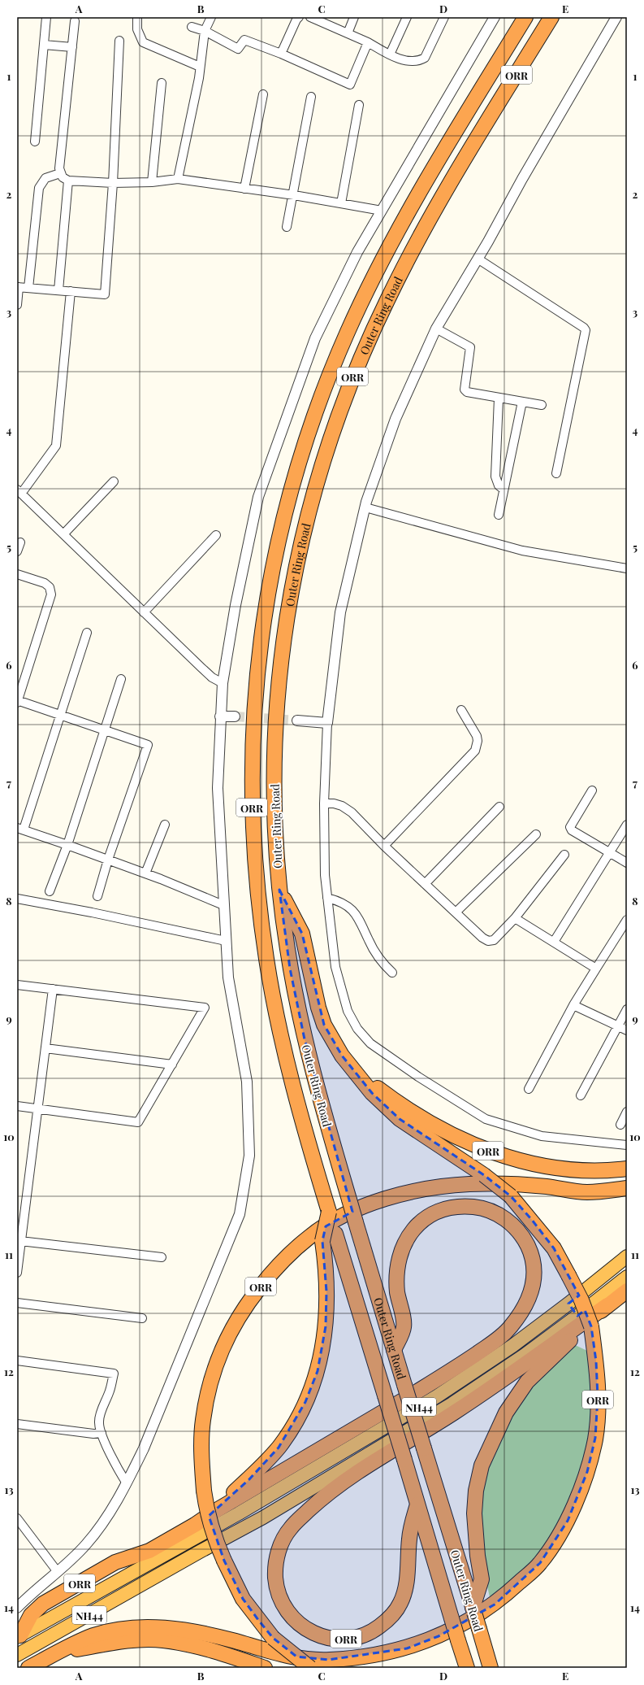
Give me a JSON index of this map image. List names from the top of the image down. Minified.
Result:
{"streets":{"highway":["ORR","Outer Ring Road","NH44"]},"crossings":[["ORR","Outer Ring Road"],["ORR","NH44"]],"grid":{"columns":["A","B","C","D","E"],"rows":["1","2","3","4","5","6","7","8","9","10","11","12","13","14"]}}
